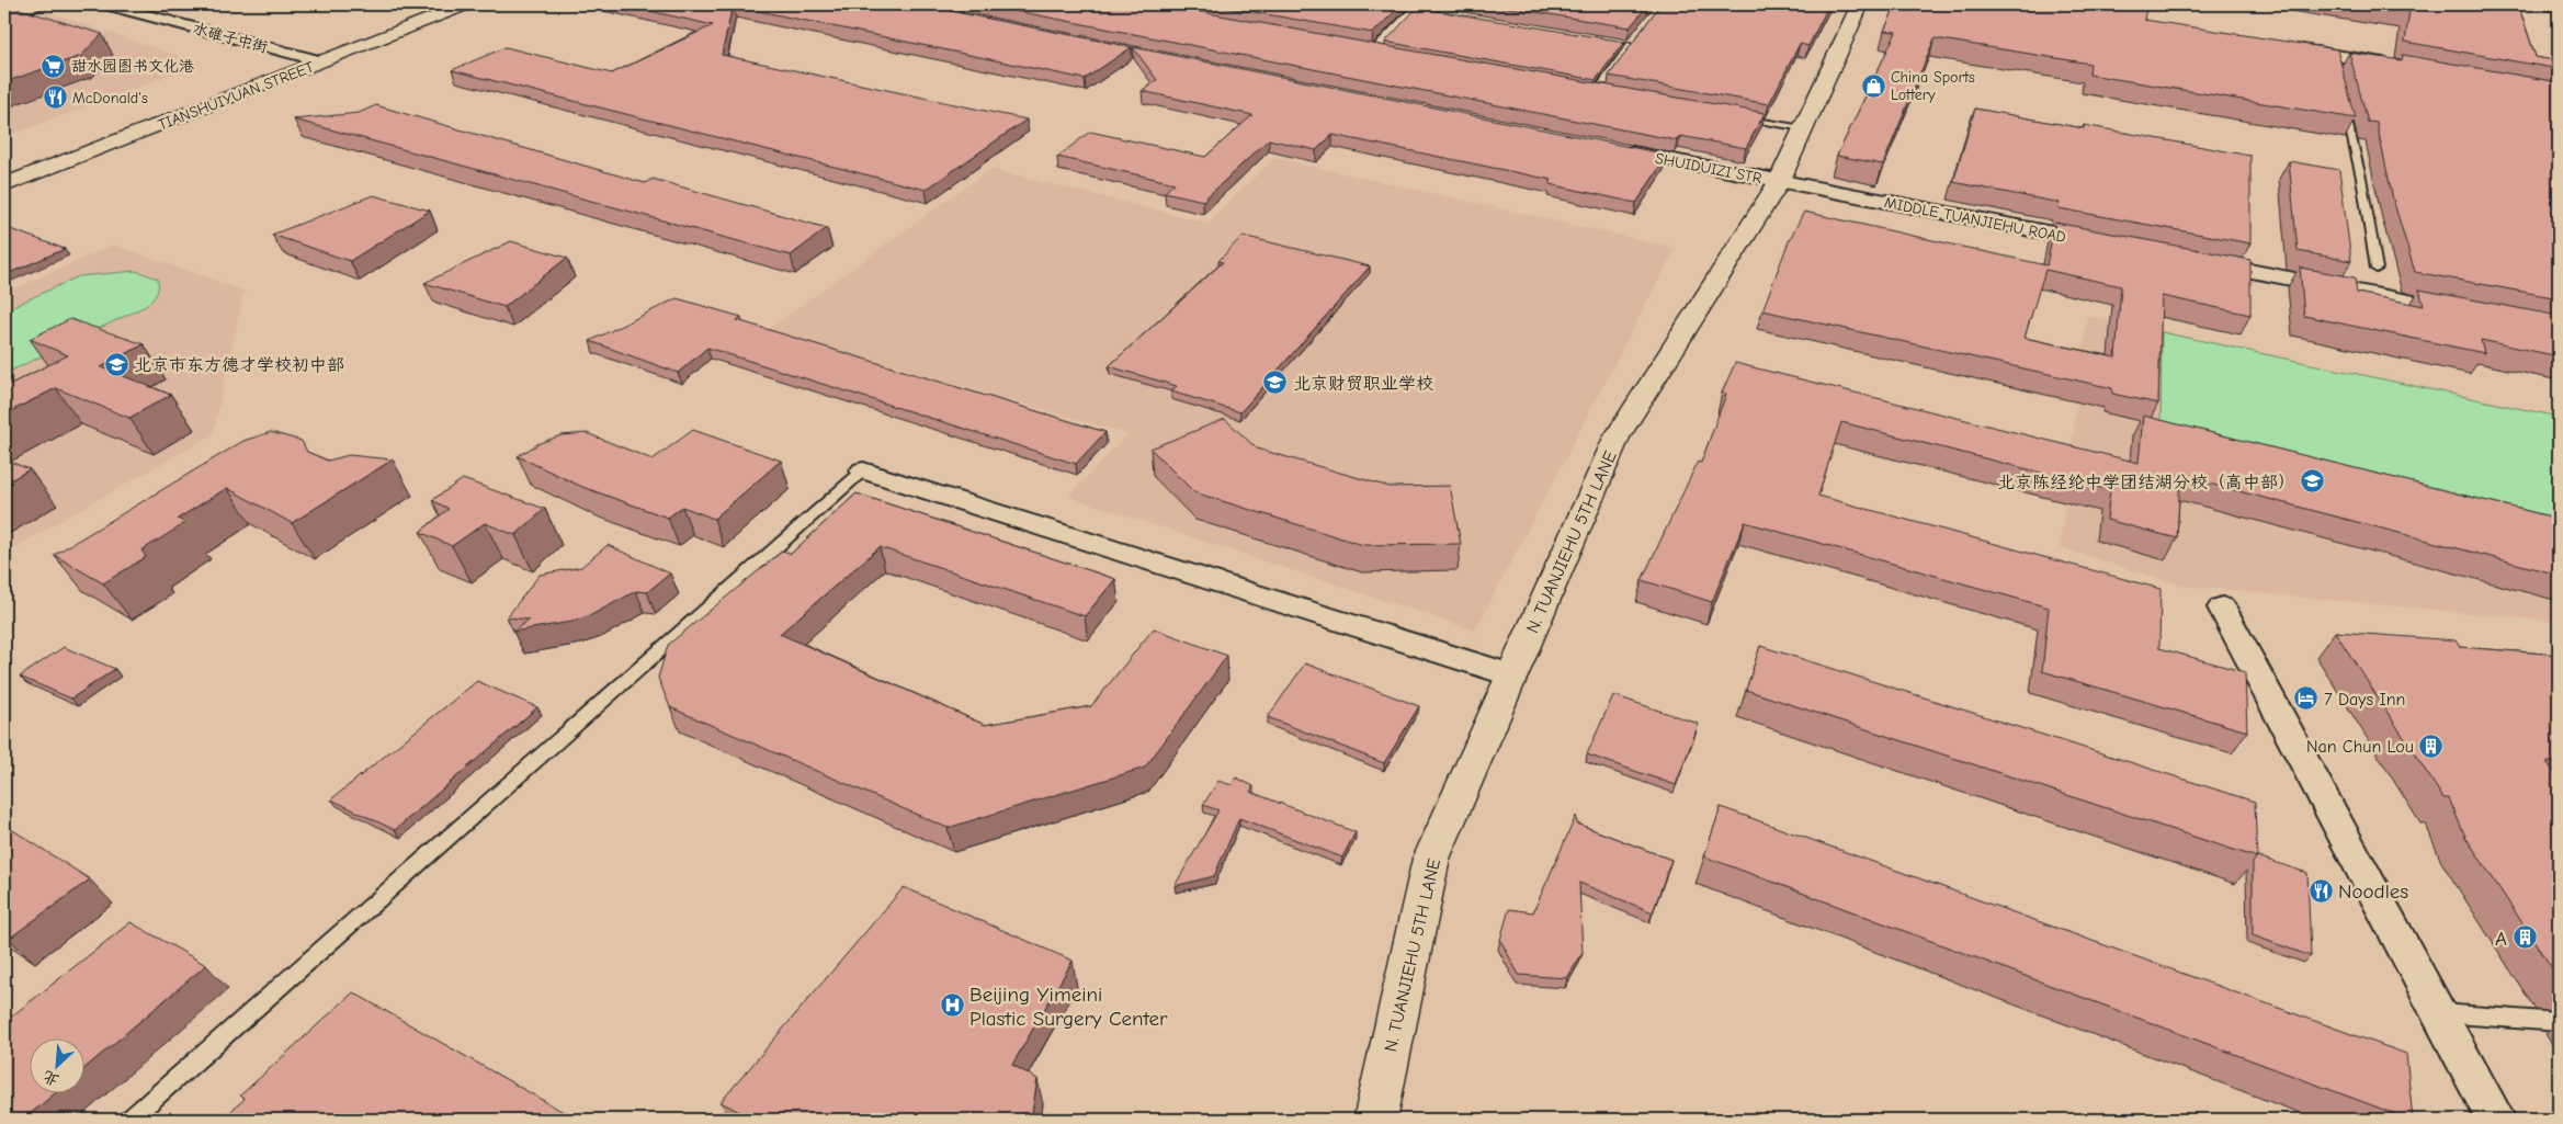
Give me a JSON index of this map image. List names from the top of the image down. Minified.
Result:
{"streets":{"street":["水碓子中街","TIANSHUIYUAN STREET","SHUIDUIZI STR","MIDDLE TUANJIEHU ROAD","N. TUANJIEHU 5TH LANE"]},"crossings":[["水碓子中街","TIANSHUIYUAN STREET"],["SHUIDUIZI STR","MIDDLE TUANJIEHU ROAD"],["SHUIDUIZI STR","N. TUANJIEHU 5TH LANE"],["MIDDLE TUANJIEHU ROAD","N. TUANJIEHU 5TH LANE"]],"places":{"supermarket":["甜水园图书文化港"],"shop":["China Sports Lottery"],"restaurant":["McDonald's","Noodles"],"school or university":["北京市东方德才学校初中部","北京财贸职业学校","北京陈经纶中学团结湖分校（高中部）"],"hotel":["7 Days Inn"],"building":["Nan Chun Lou","A"],"hospital":["Beijing Yimeini Plastic Surgery Center"]},"north":"bottom left"}
